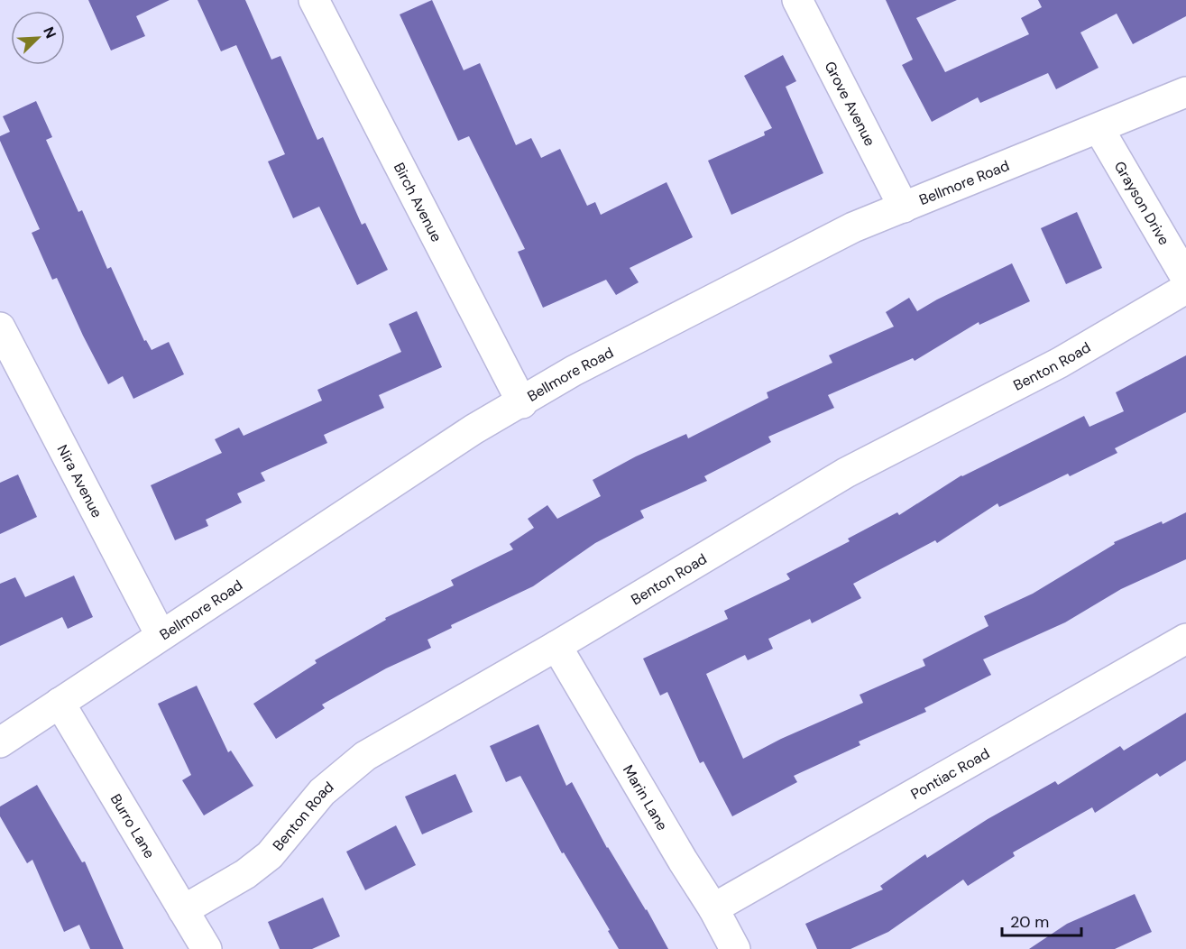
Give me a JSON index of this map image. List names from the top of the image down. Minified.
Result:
{"streets":{"street":["Grove Avenue","Bellmore Road","Birch Avenue","Grayson Drive","Benton Road","Nira Avenue","Pontiac Road","Marin Lane","Burro Lane"]},"crossings":[["Grove Avenue","Bellmore Road"],["Bellmore Road","Birch Avenue"],["Bellmore Road","Grayson Drive"],["Bellmore Road","Nira Avenue"],["Bellmore Road","Burro Lane"],["Benton Road","Marin Lane"],["Benton Road","Burro Lane"],["Pontiac Road","Marin Lane"]],"scale_bar":"20 m","north":"top right"}
